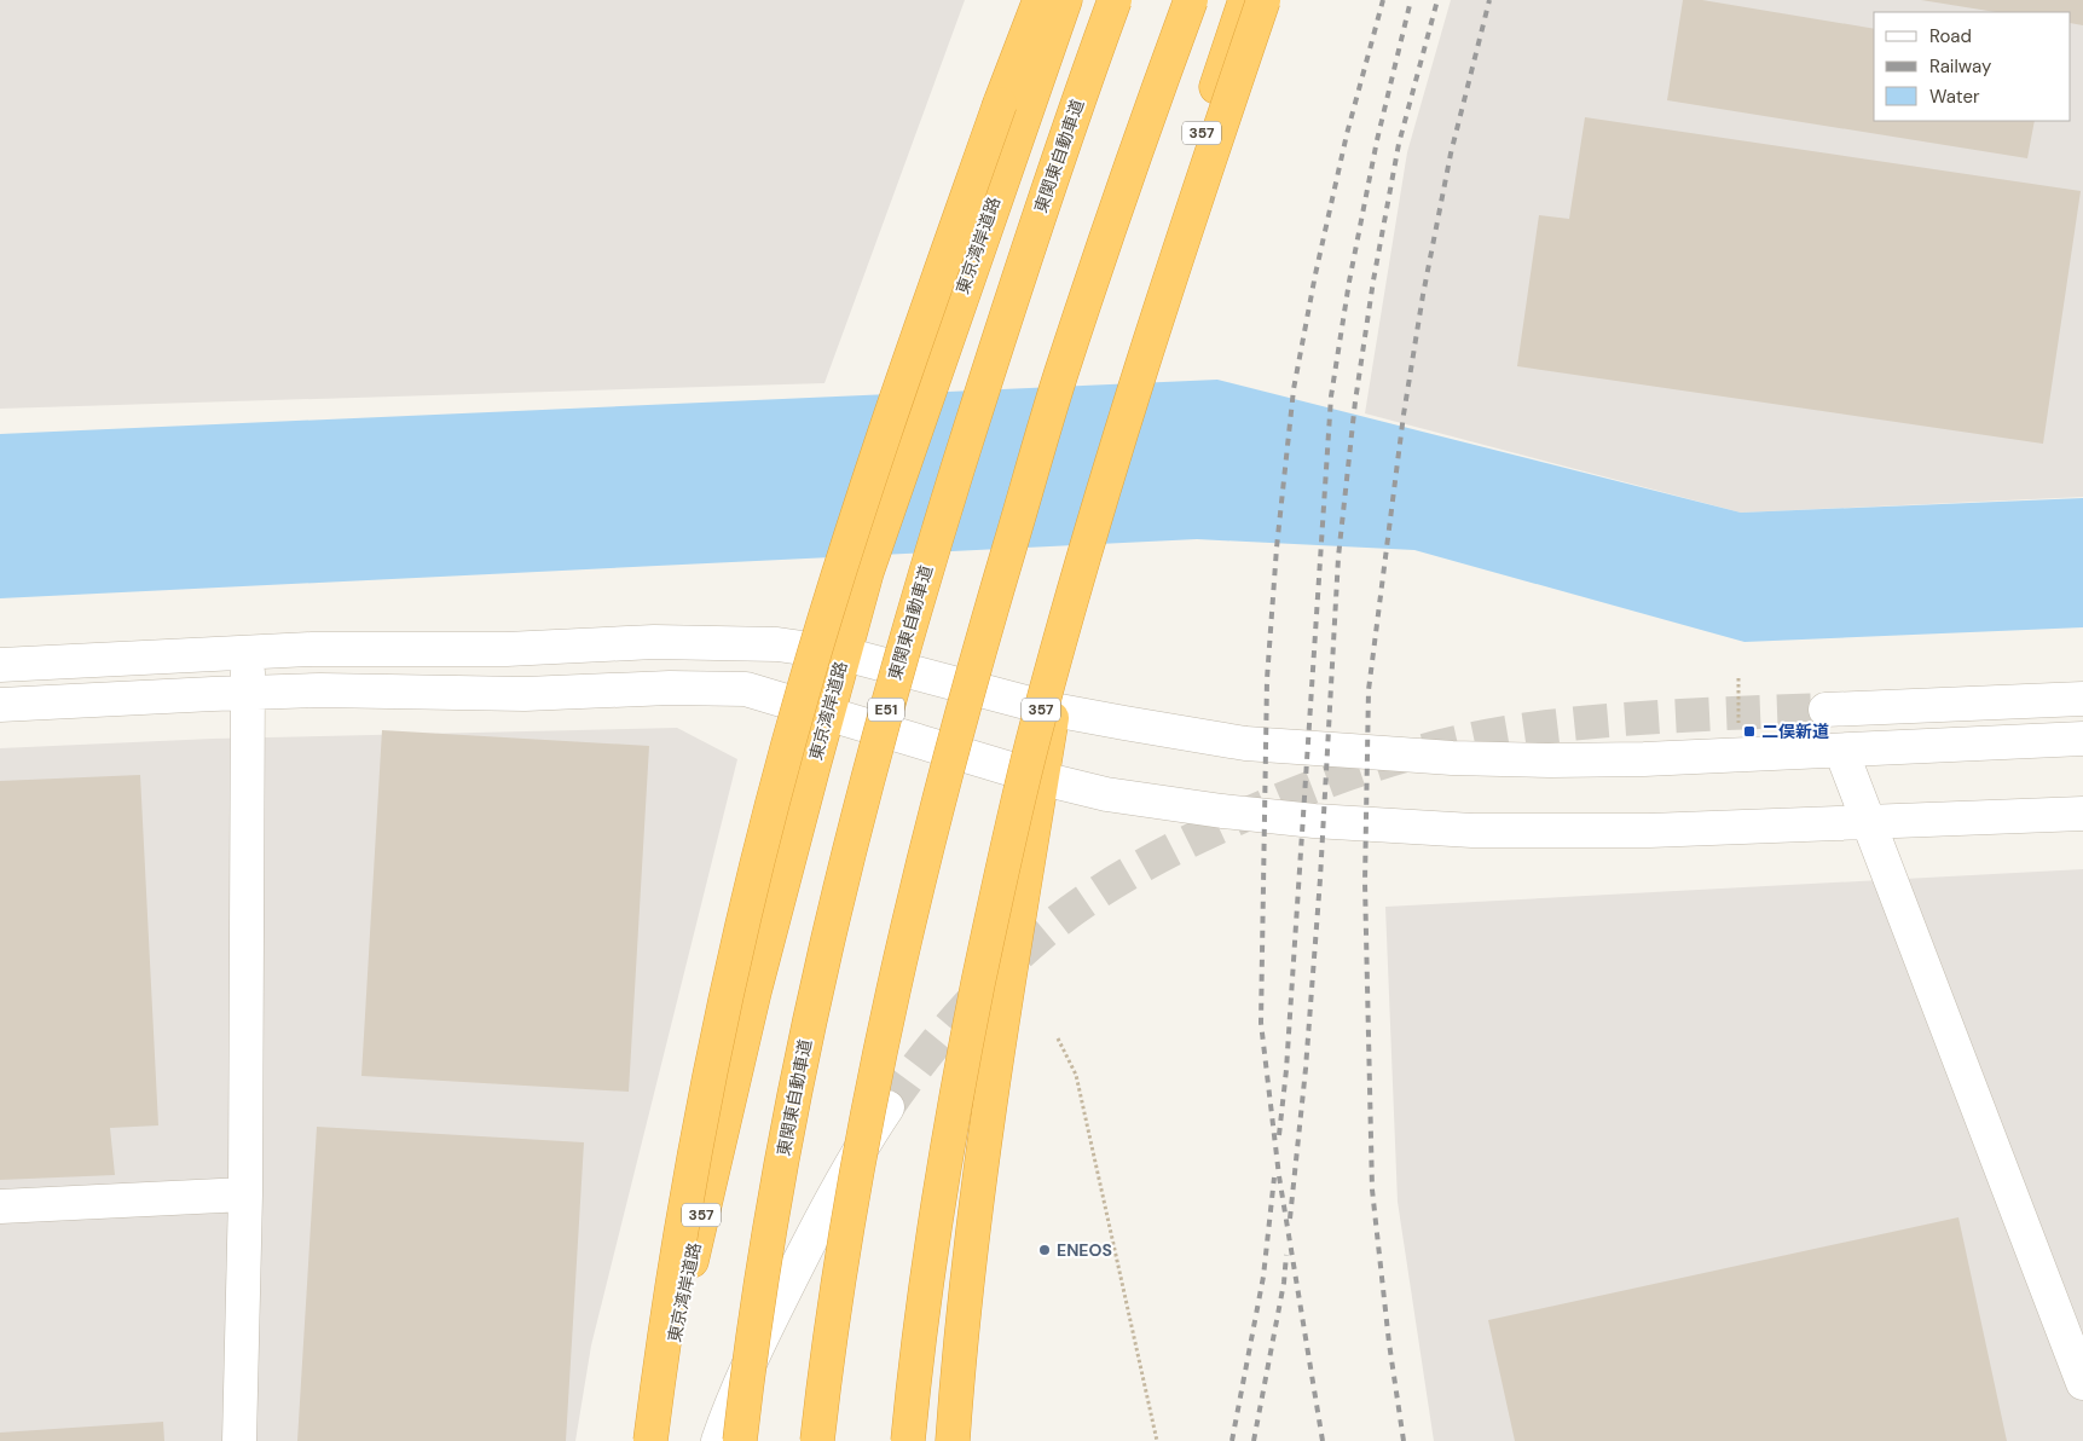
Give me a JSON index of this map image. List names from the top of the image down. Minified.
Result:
{"streets":{"highway":["357","東関東自動車道","東京湾岸道路","E51"]},"places":{"transit":["二俣新道"],"other":["ENEOS"]},"legend":["Road","Railway","Water"]}
